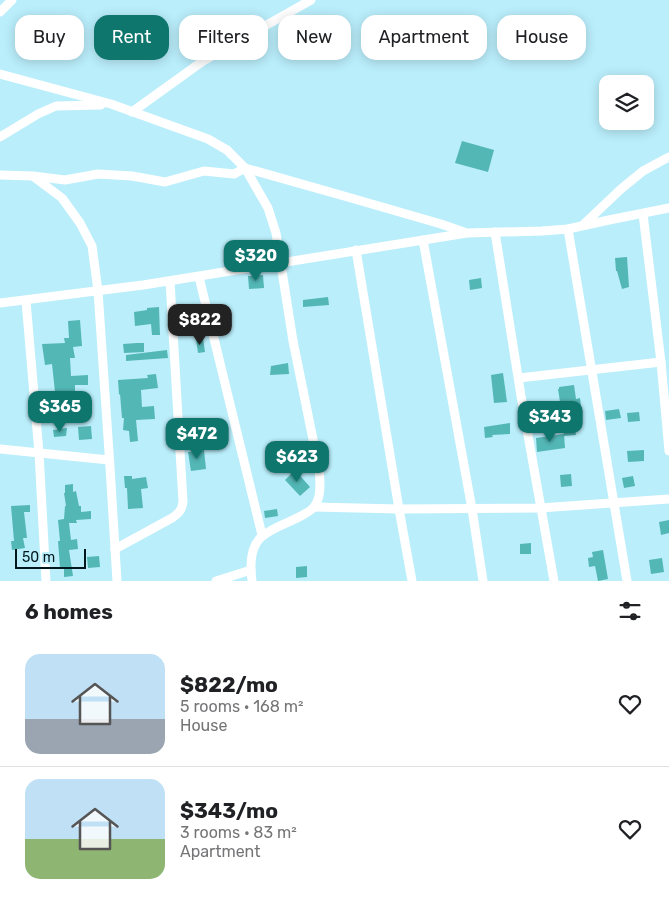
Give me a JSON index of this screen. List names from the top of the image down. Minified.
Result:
{"scale_bar":"50 m","page":{"chip":["Buy","Rent","Filters","New","Apartment","House"],"price":["$320","$822","$365","$343","$472","$623"],"scale":"50 m","heading":"6 homes","list":[{"name":"$822/mo","note":"5 rooms · 168 m² · House"},{"name":"$343/mo","note":"3 rooms · 83 m² · Apartment"}]}}
